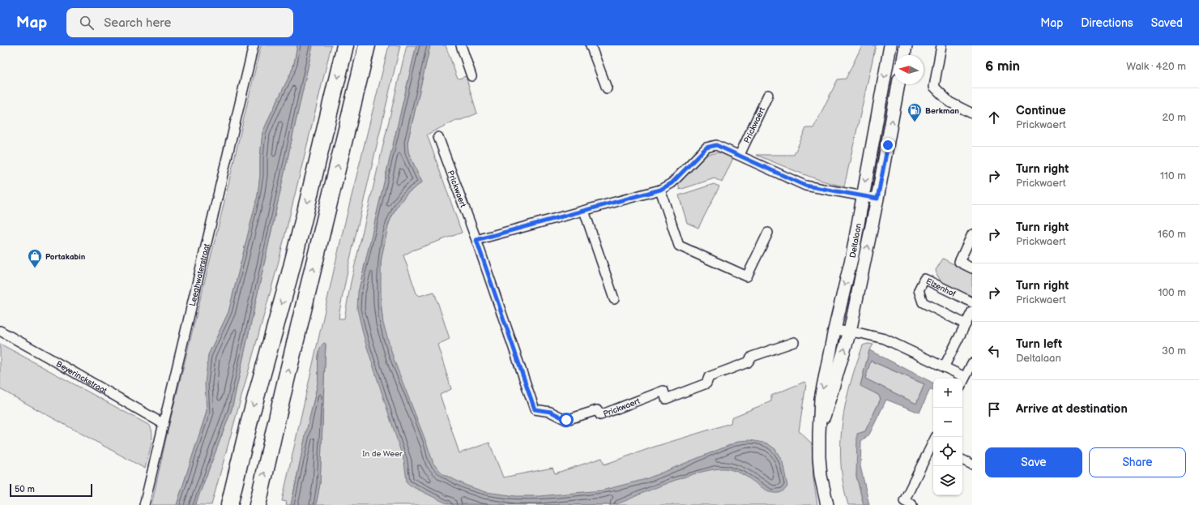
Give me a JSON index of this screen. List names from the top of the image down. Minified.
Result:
{"streets":{"street":["Prickwaert","Deltalaan","Leeghwaterstraat","Elzenhof","Beyerinckstraat"]},"crossings":[["Leeghwaterstraat","Beyerinckstraat"]],"parks":["In de Weer"],"places":{"fuel station":["Berkman"],"shop":["Portakabin"]},"scale_bar":"50 m","north":"left","page":{"header":"Map","search":"Search here","nav":["Map","Directions","Saved"],"heading":["6 min","Walk · 420 m"],"list":[["Continue","Prickwaert","20 m"],["Turn right","Prickwaert","110 m"],["Turn right","Prickwaert","160 m"],["Turn right","Prickwaert","100 m"],["Turn left","Deltalaan","30 m"],"Arrive at destination"],"map_buttons":["+","−"],"buttons":["Save","Share"],"scale":"50 m"}}
